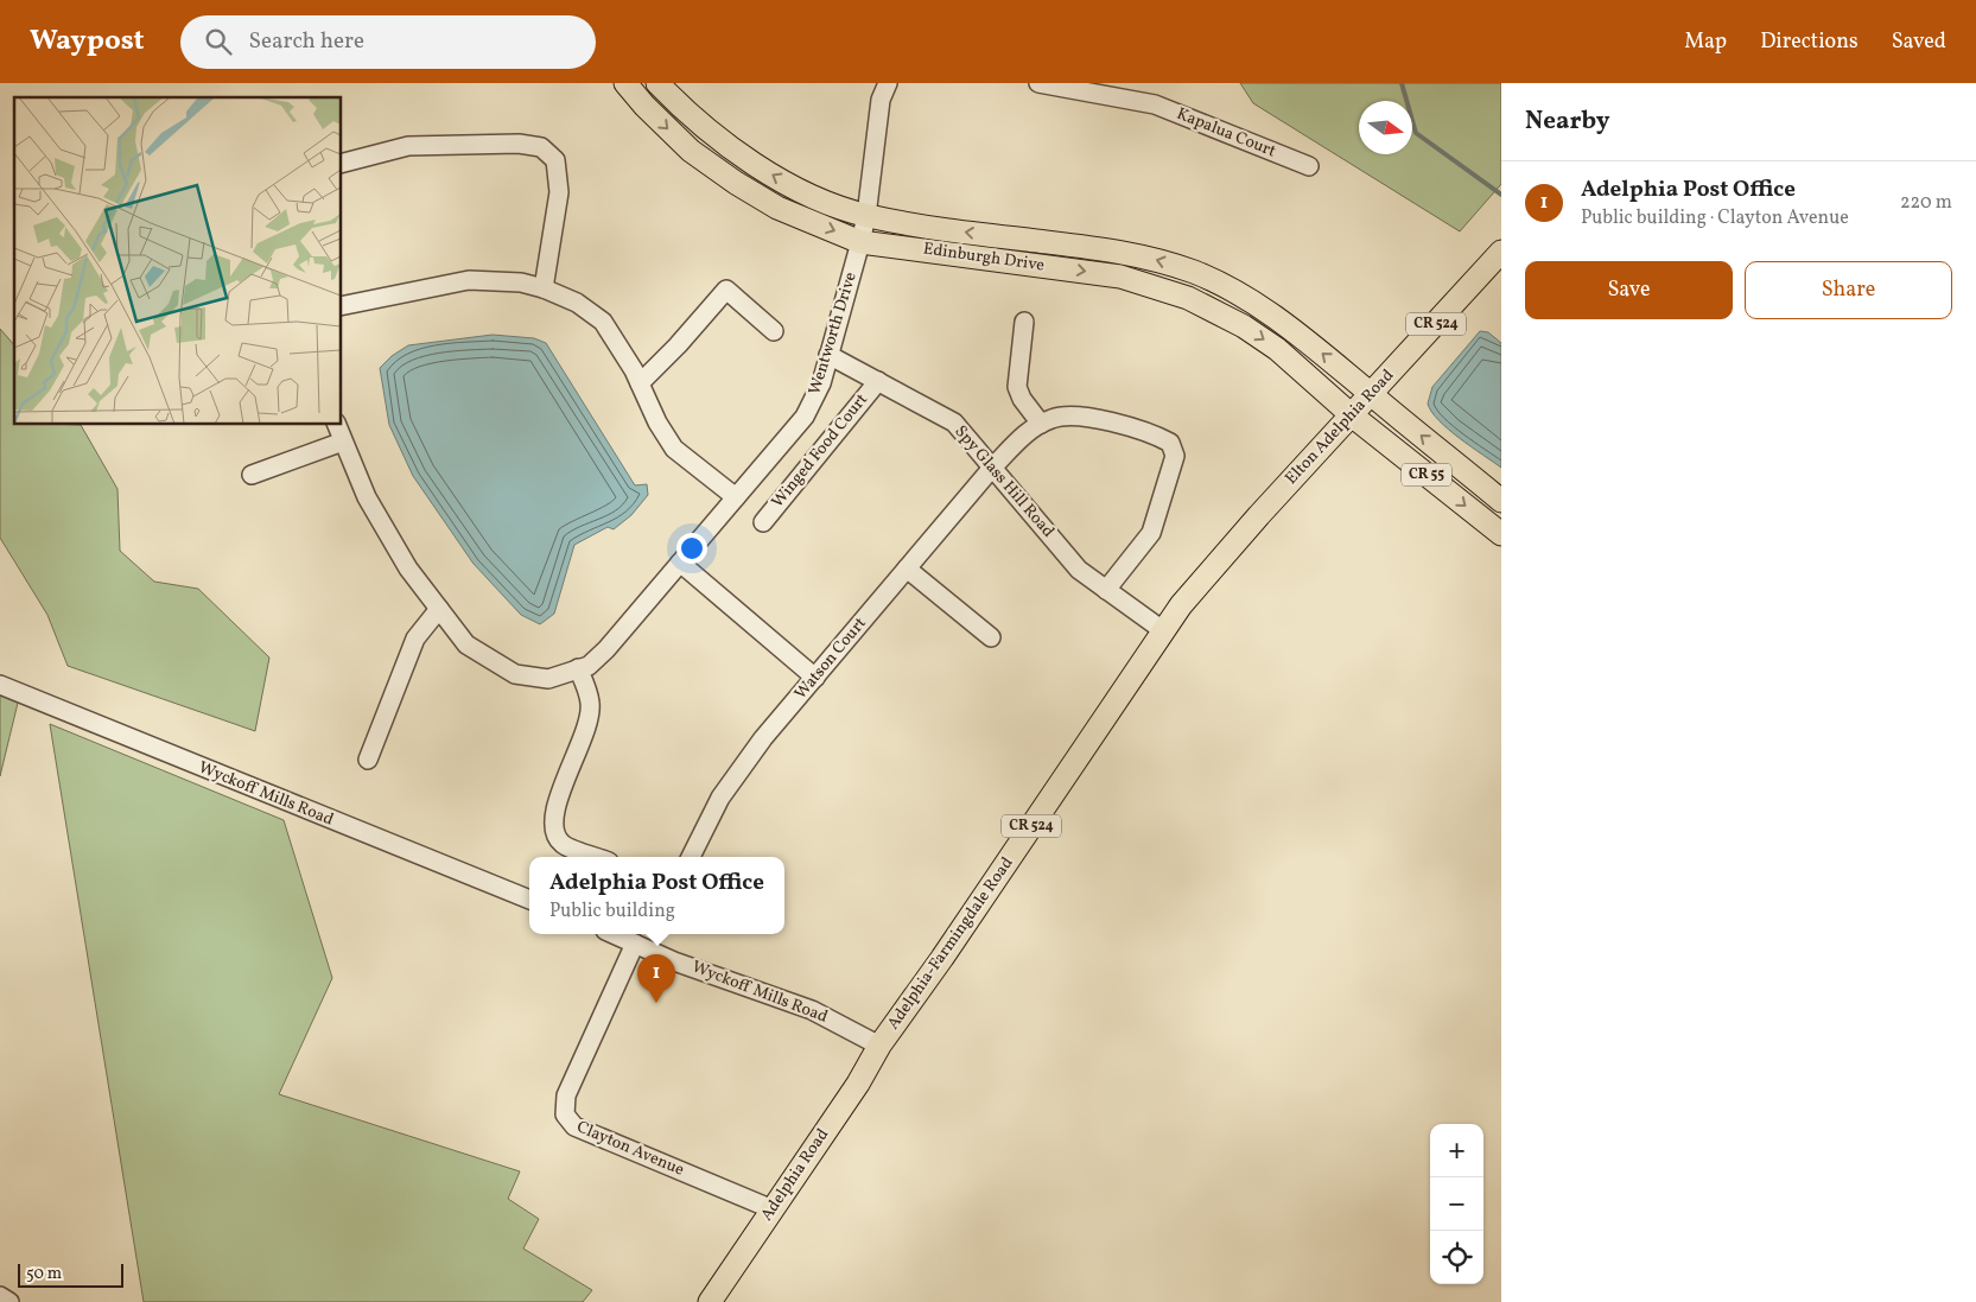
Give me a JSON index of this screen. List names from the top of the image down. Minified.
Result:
{"streets":{"main road":["Edinburgh Drive","CR 524","Elton Adelphia Road","CR 55","Adelphia-Farmingdale Road","Adelphia Road"],"street":["Kapalua Court","Wentworth Drive","Winged Food Court","Spy Glass Hill Road","Watson Court","Wyckoff Mills Road","Clayton Avenue"]},"crossings":[["Edinburgh Drive","Wentworth Drive"],["Edinburgh Drive","Elton Adelphia Road"],["Edinburgh Drive","CR 55"],["Wentworth Drive","Spy Glass Hill Road"],["Elton Adelphia Road","CR 55"],["Elton Adelphia Road","Adelphia-Farmingdale Road"],["Winged Food Court","Spy Glass Hill Road"],["Spy Glass Hill Road","Watson Court"],["Spy Glass Hill Road","Adelphia-Farmingdale Road"],["Wyckoff Mills Road","Adelphia-Farmingdale Road"],["Wyckoff Mills Road","Clayton Avenue"],["Wyckoff Mills Road","Adelphia Road"],["Adelphia-Farmingdale Road","Adelphia Road"],["Clayton Avenue","Adelphia Road"]],"scale_bar":"50 m","north":"right","page":{"header":"Waypost","search":"Search here","nav":["Map","Directions","Saved"],"heading":"Nearby","list":[{"mark":"1","name":"Adelphia Post Office","note":"Public building · Clayton Avenue","value":"220 m"}],"buttons":["Save","Share"],"popup":["Adelphia Post Office","Public building"],"pins":"1","map_buttons":["+","−"],"scale":"50 m"}}
